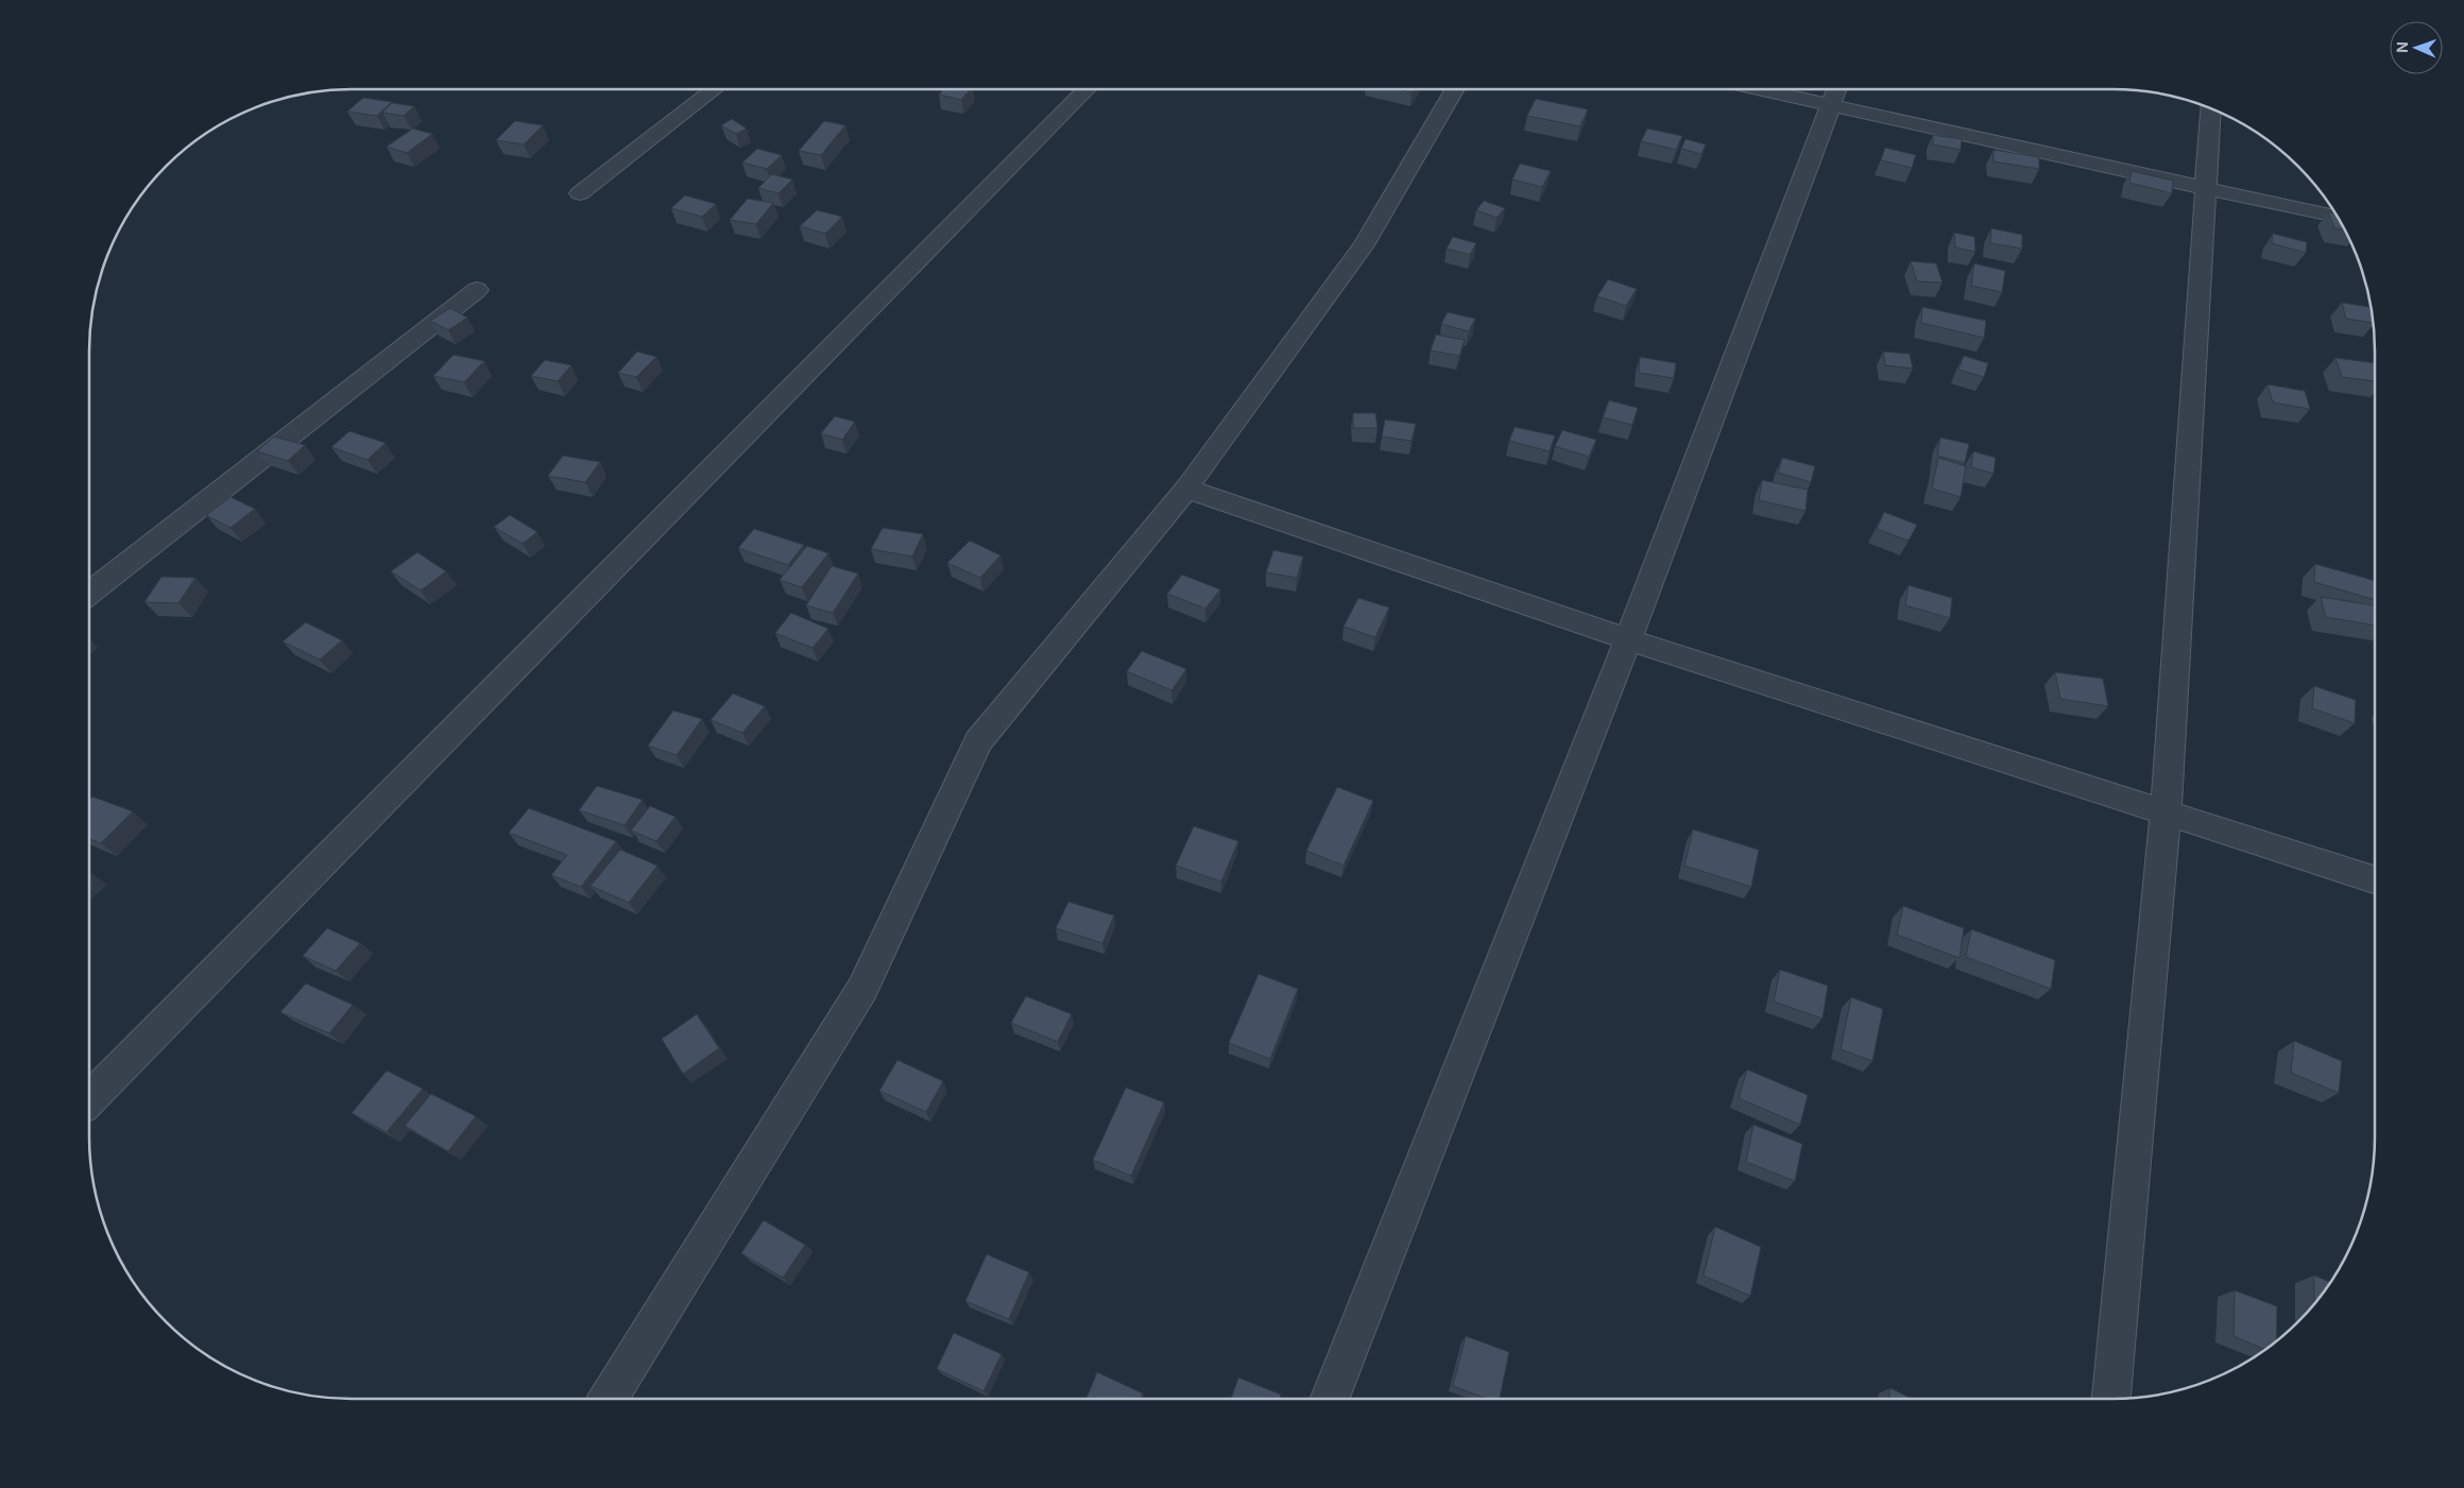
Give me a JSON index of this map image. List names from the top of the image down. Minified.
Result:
{"north":"left"}
